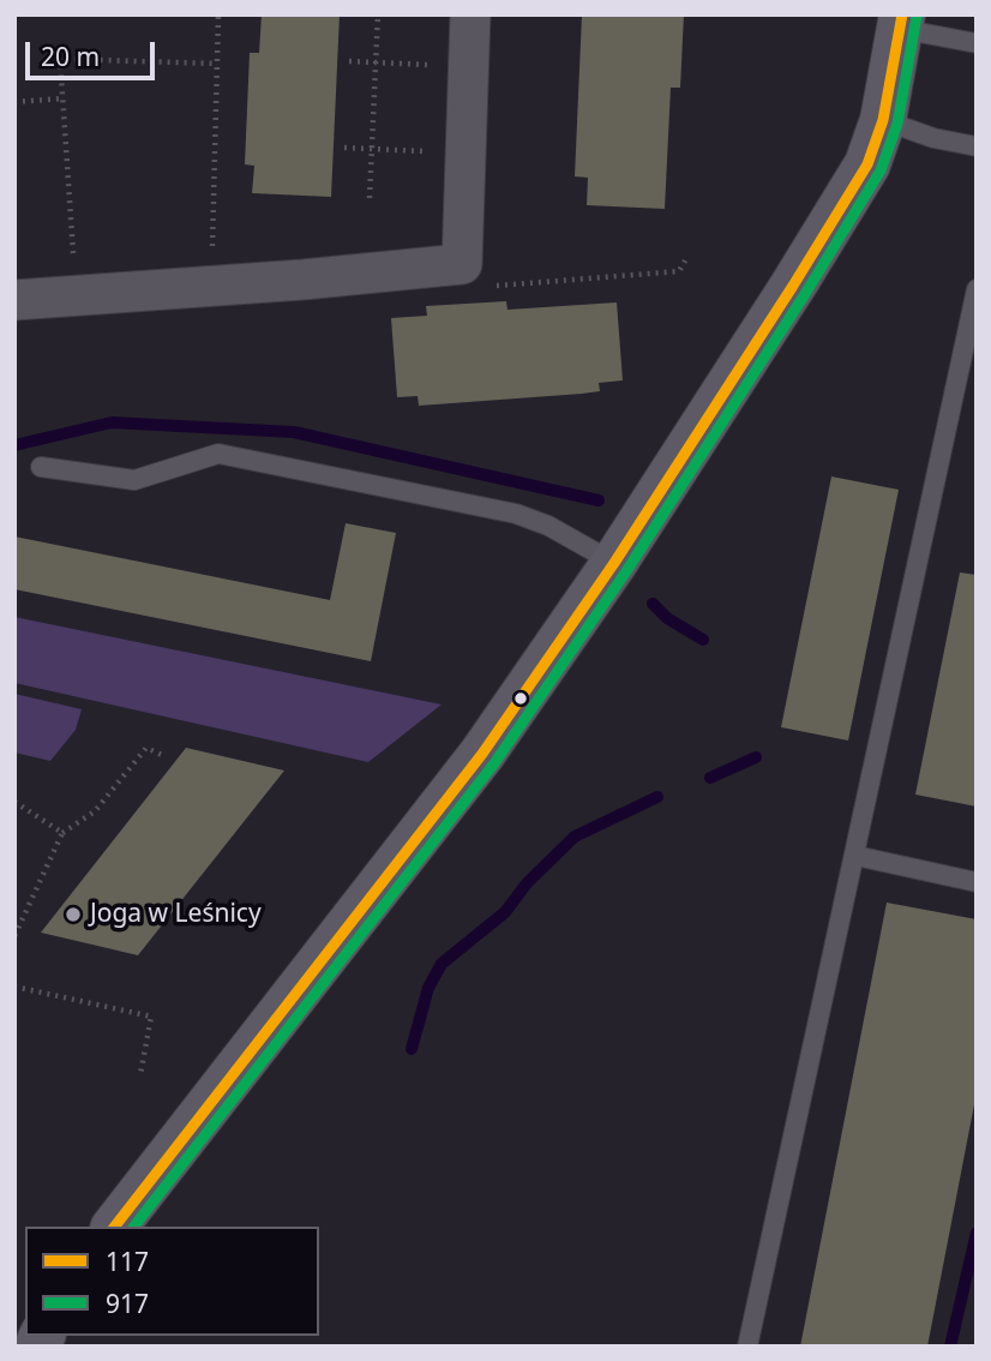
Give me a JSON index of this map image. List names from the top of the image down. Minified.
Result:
{"places":["Joga w Leśnicy"],"lines":["transit line 117","transit line 917"],"legend":["117","917"],"scale_bar":"20 m"}
